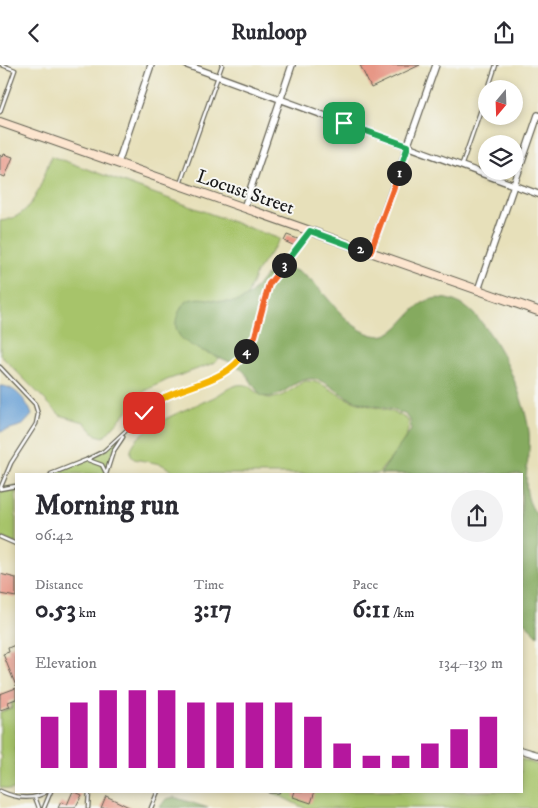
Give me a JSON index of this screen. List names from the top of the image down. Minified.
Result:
{"streets":{"street":["Locust Street"]},"north":"bottom","page":{"header":"Runloop","pins":["1","2","3","4"],"heading":["Morning run","06:42"],"stats":[["Distance","0.53 km"],["Time","3:17"],["Pace","6:11 /km"]],"chart":["Elevation","134–139 m"]}}
